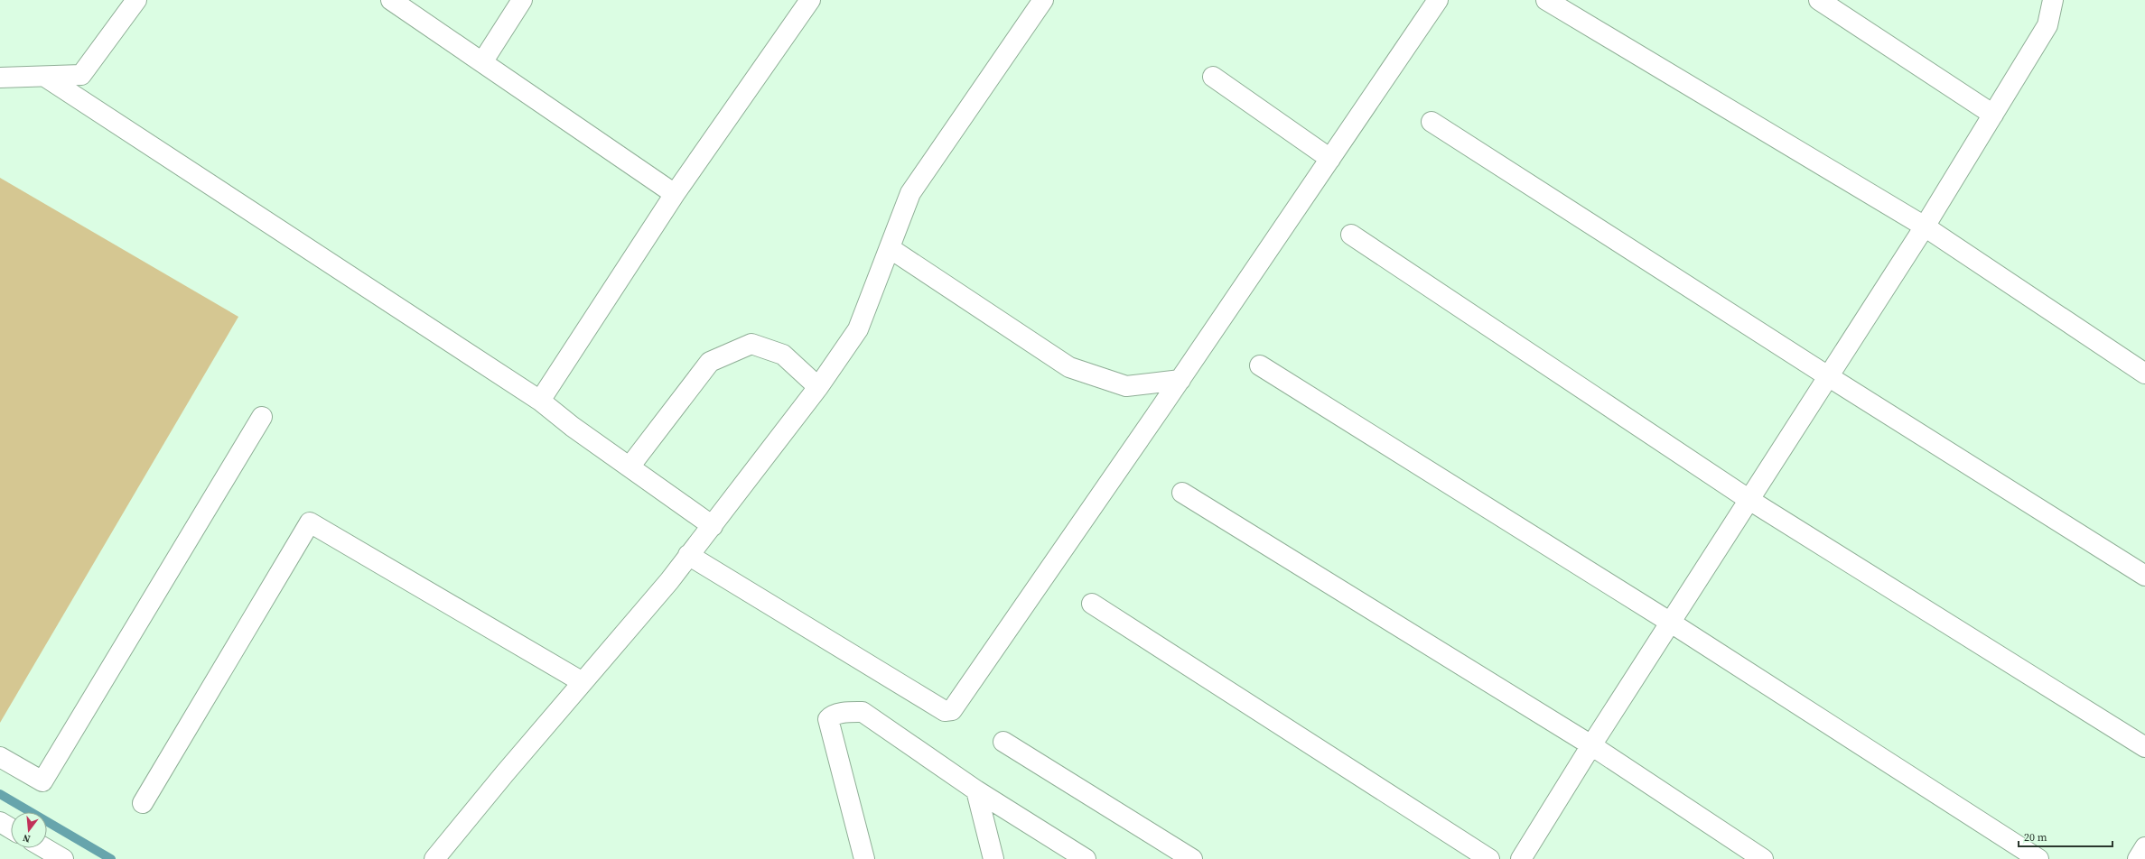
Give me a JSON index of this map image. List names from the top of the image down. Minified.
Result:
{"scale_bar":"20 m","north":"bottom"}
